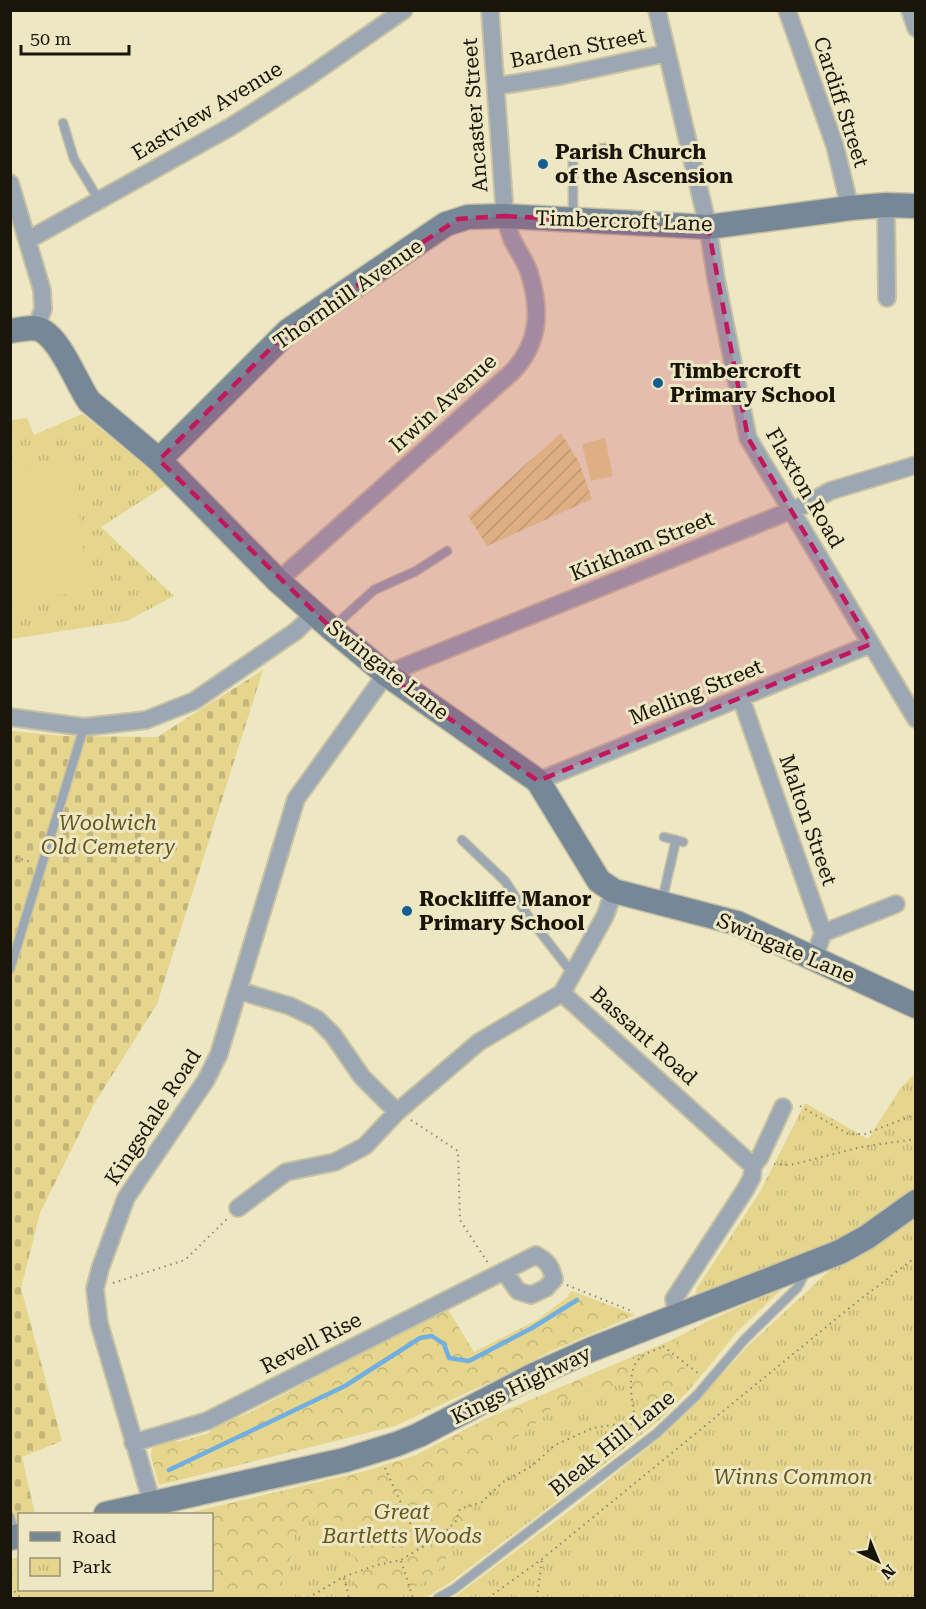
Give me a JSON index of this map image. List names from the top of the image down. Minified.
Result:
{"streets":{"street":["Barden Street","Cardiff Street","Eastview Avenue","Ancaster Street","Timbercroft Lane","Thornhill Avenue","Irwin Avenue","Flaxton Road","Kirkham Street","Swingate Lane","Melling Street","Malton Street","Bassant Road","Kingsdale Road","Revell Rise","Kings Highway"],"lane":["Bleak Hill Lane"]},"crossings":[["Barden Street","Ancaster Street"],["Barden Street","Flaxton Road"],["Cardiff Street","Timbercroft Lane"],["Ancaster Street","Timbercroft Lane"],["Ancaster Street","Thornhill Avenue"],["Ancaster Street","Irwin Avenue"],["Timbercroft Lane","Thornhill Avenue"],["Timbercroft Lane","Irwin Avenue"],["Timbercroft Lane","Flaxton Road"],["Thornhill Avenue","Irwin Avenue"],["Thornhill Avenue","Swingate Lane"],["Irwin Avenue","Swingate Lane"],["Flaxton Road","Kirkham Street"],["Flaxton Road","Melling Street"],["Kirkham Street","Swingate Lane"],["Kirkham Street","Kingsdale Road"],["Swingate Lane","Melling Street"],["Swingate Lane","Bassant Road"],["Swingate Lane","Kingsdale Road"],["Melling Street","Malton Street"],["Kingsdale Road","Revell Rise"],["Kingsdale Road","Kings Highway"],["Kings Highway","Bleak Hill Lane"]],"parks":["Woolwich Old Cemetery","Winns Common","Great Bartletts Woods"],"places":["Parish Church of the Ascension","Timbercroft Primary School","Rockliffe Manor Primary School"],"legend":["Road","Park"],"scale_bar":"50 m","north":"bottom right"}
